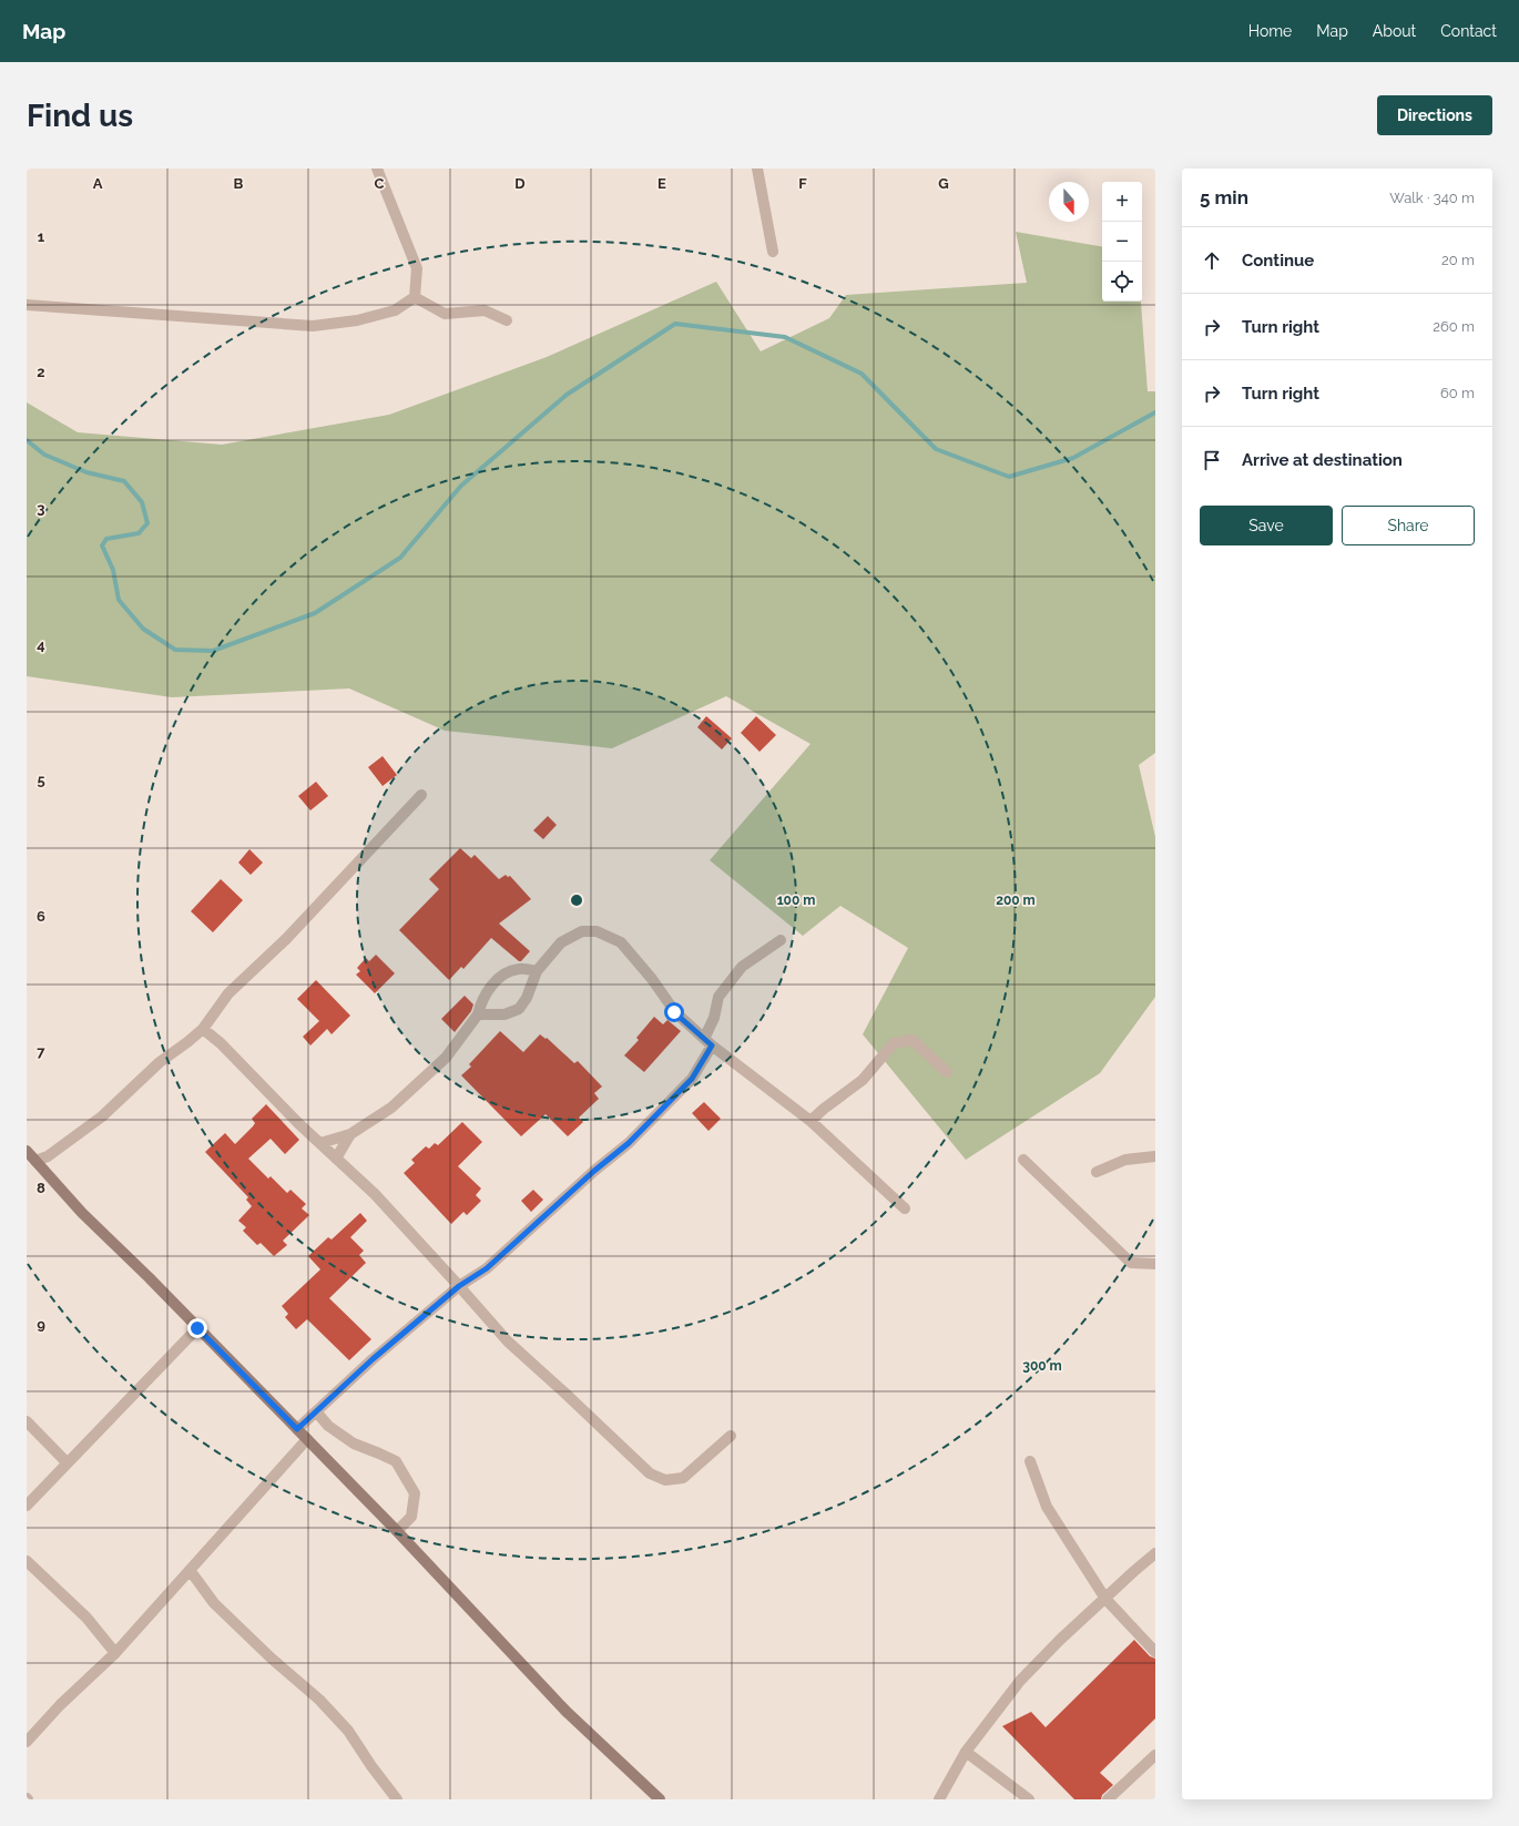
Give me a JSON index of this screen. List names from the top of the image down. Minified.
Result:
{"north":"bottom","page":{"header":"Map","nav":["Home","Map","About","Contact"],"buttons":["Directions",["Save","Share"]],"title":"Find us","heading":["5 min","Walk · 340 m"],"map_buttons":["+","−"],"list":[["Continue","20 m"],["Turn right","260 m"],["Turn right","60 m"],"Arrive at destination"]},"grid":{"columns":["A","B","C","D","E","F","G"],"rows":["1","2","3","4","5","6","7","8","9"]},"rings":["100 m","200 m","300 m"]}
